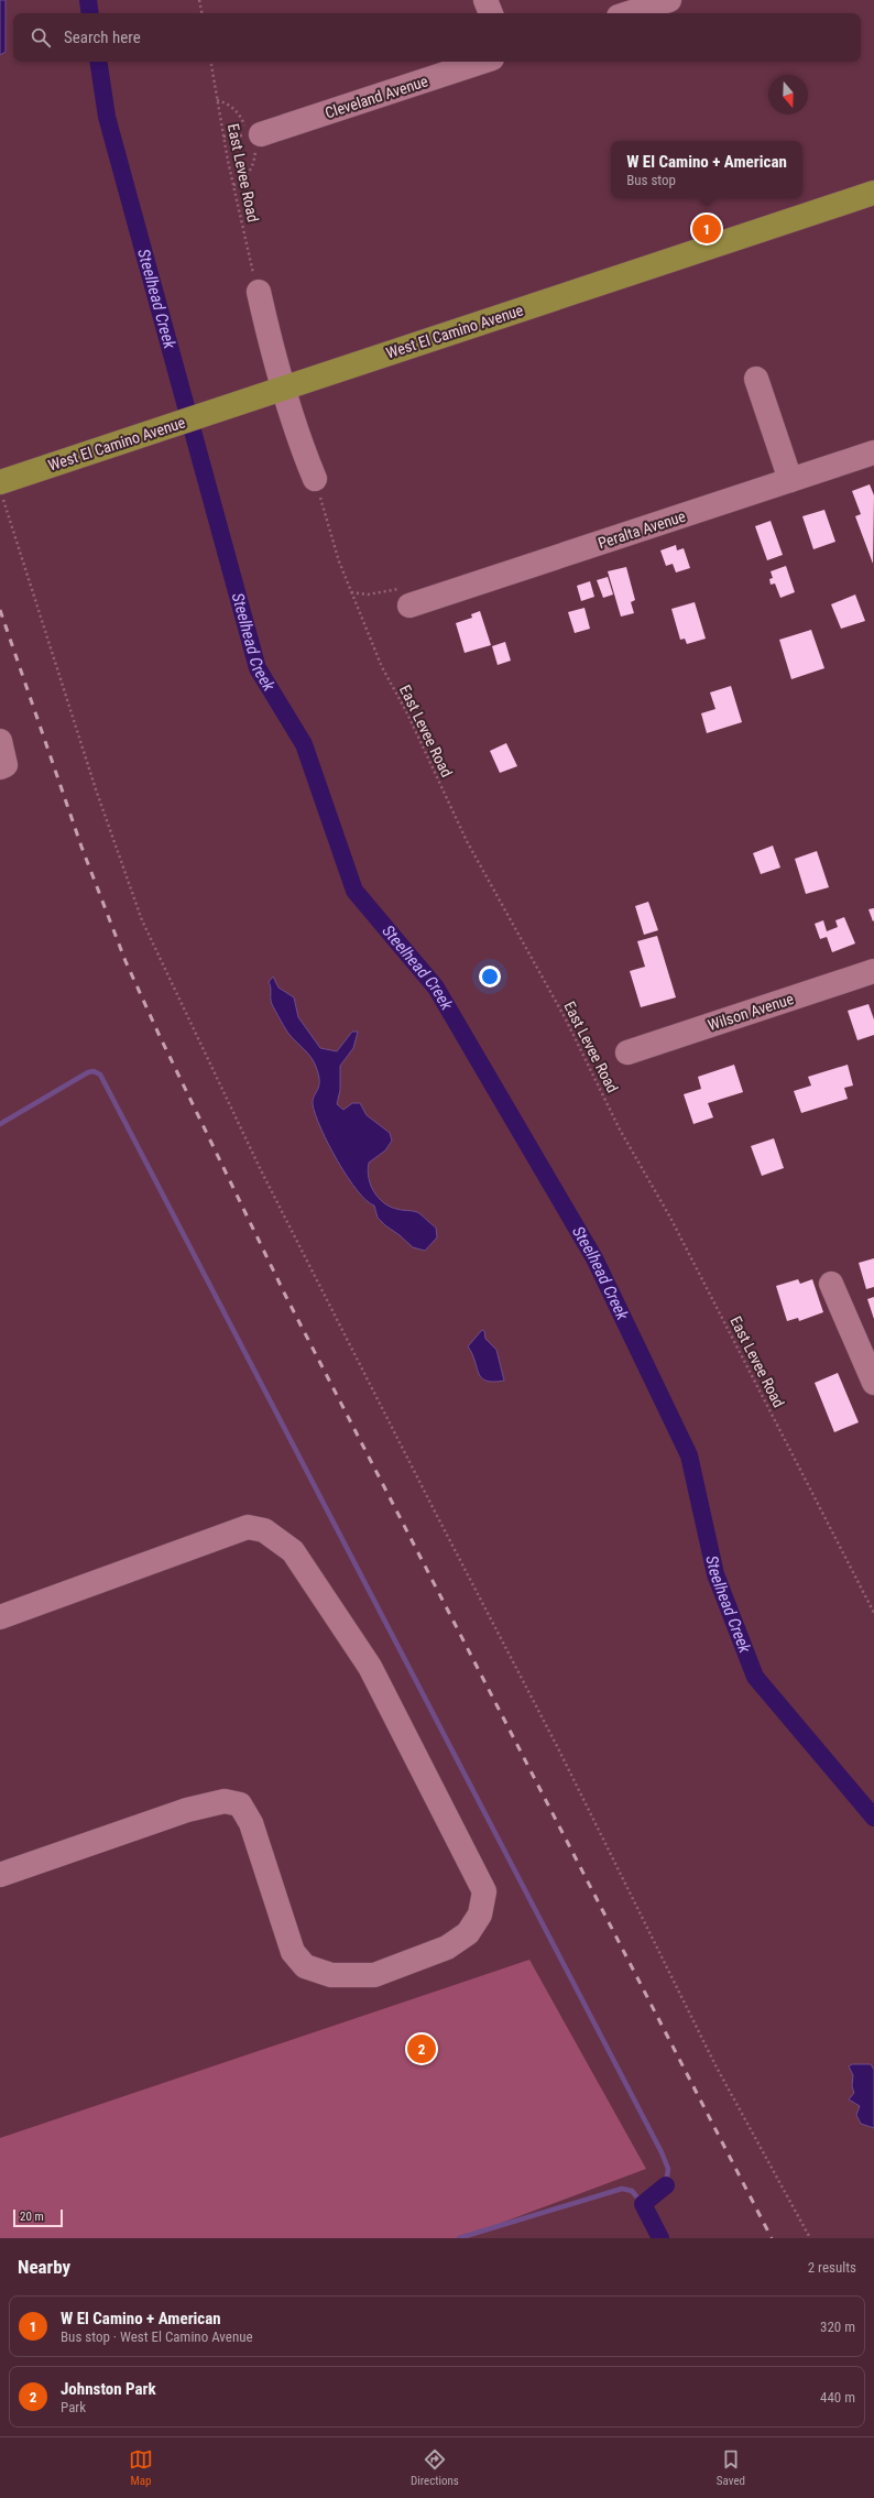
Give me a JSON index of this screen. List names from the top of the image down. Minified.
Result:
{"streets":{"main road":["West El Camino Avenue"],"street":["Cleveland Avenue","Peralta Avenue","Wilson Avenue"],"path":["East Levee Road"]},"water":["Steelhead Creek"],"scale_bar":"20 m","north":"bottom","page":{"search":"Search here","popup":["W El Camino + American","Bus stop"],"pins":["1","2"],"scale":"20 m","heading":["Nearby","2 results"],"list":[{"mark":"1","name":"W El Camino + American","note":"Bus stop · West El Camino Avenue","value":"320 m"},{"mark":"2","name":"Johnston Park","note":"Park","value":"440 m"}],"nav":["Map","Directions","Saved"]}}
